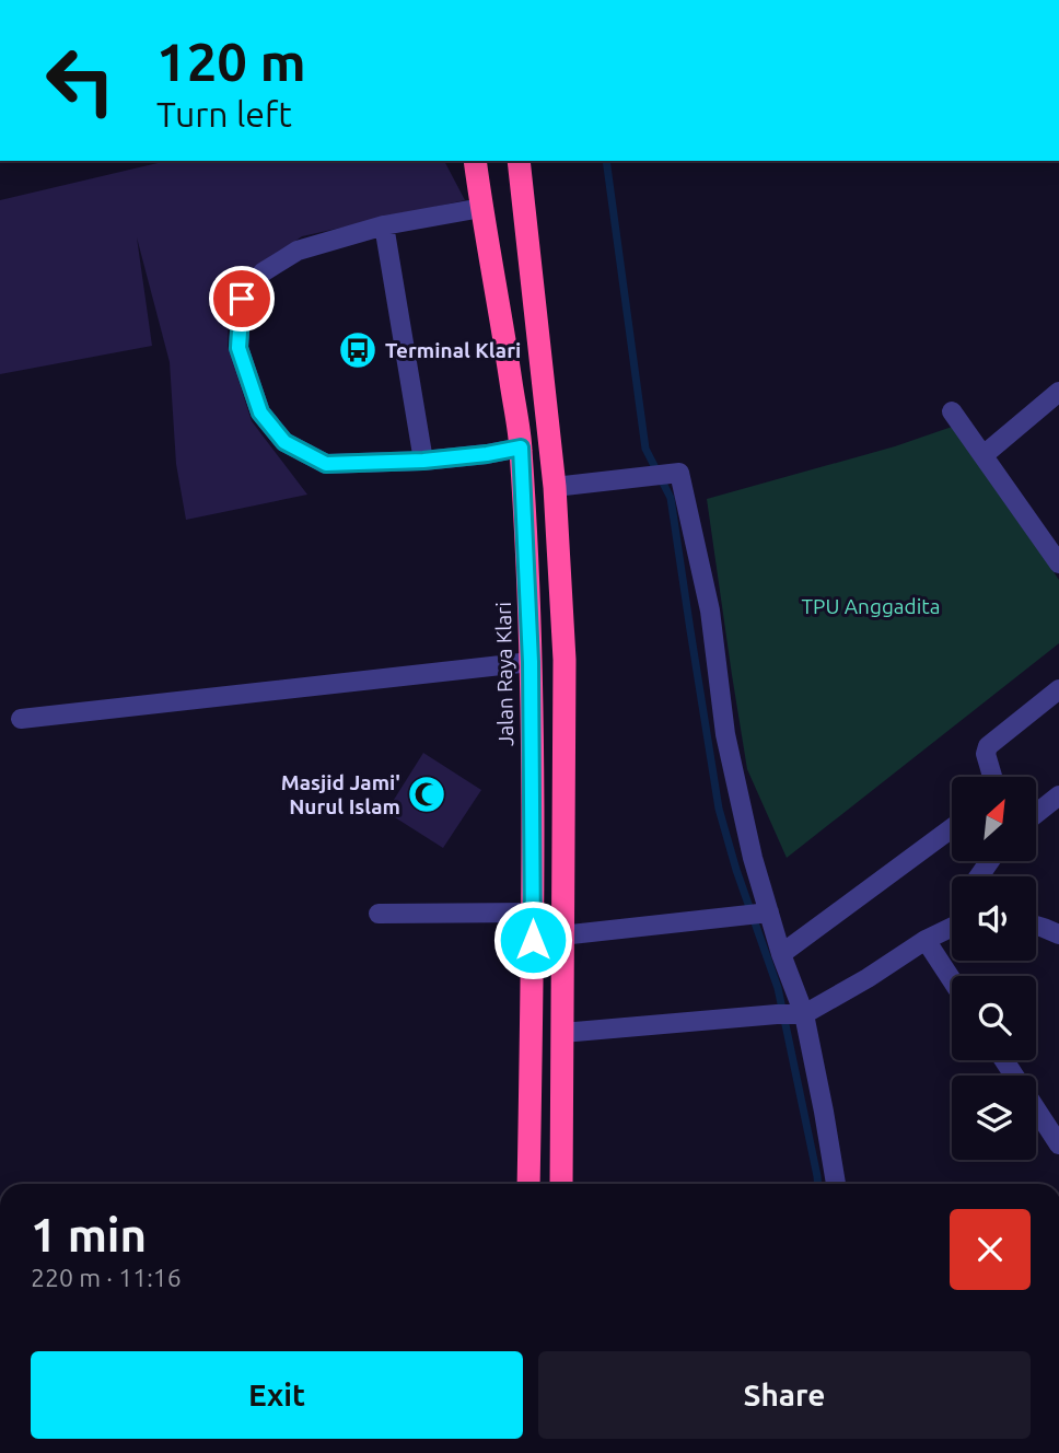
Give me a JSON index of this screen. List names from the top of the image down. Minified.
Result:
{"streets":{"highway":["Jalan Raya Klari"]},"parks":["TPU Anggadita"],"places":{"bus stop":["Terminal Klari"],"mosque":["Masjid Jami' Nurul Islam"]},"north":"top right","page":{"turn":["120 m","Turn left"],"heading":["1 min","220 m · 11:16"],"buttons":["Exit","Share"]}}
